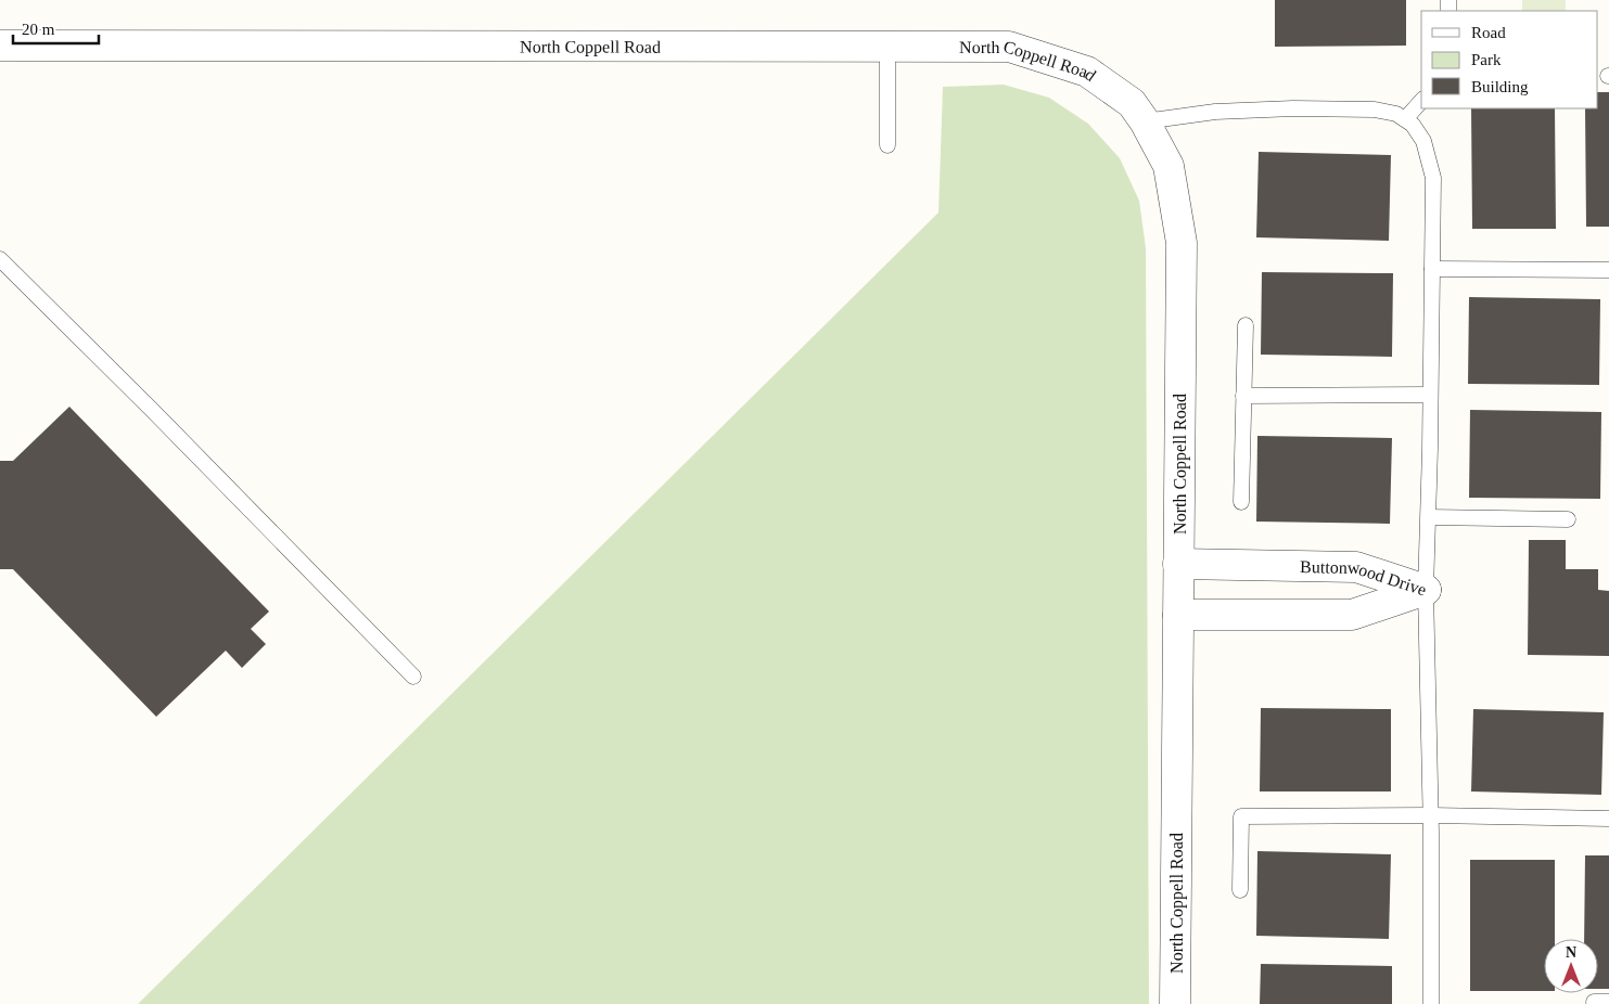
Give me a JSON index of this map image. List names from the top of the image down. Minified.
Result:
{"streets":{"street":["North Coppell Road","Buttonwood Drive"]},"crossings":[["North Coppell Road","Buttonwood Drive"]],"legend":["Road","Park","Building"],"scale_bar":"20 m","north":"top"}
